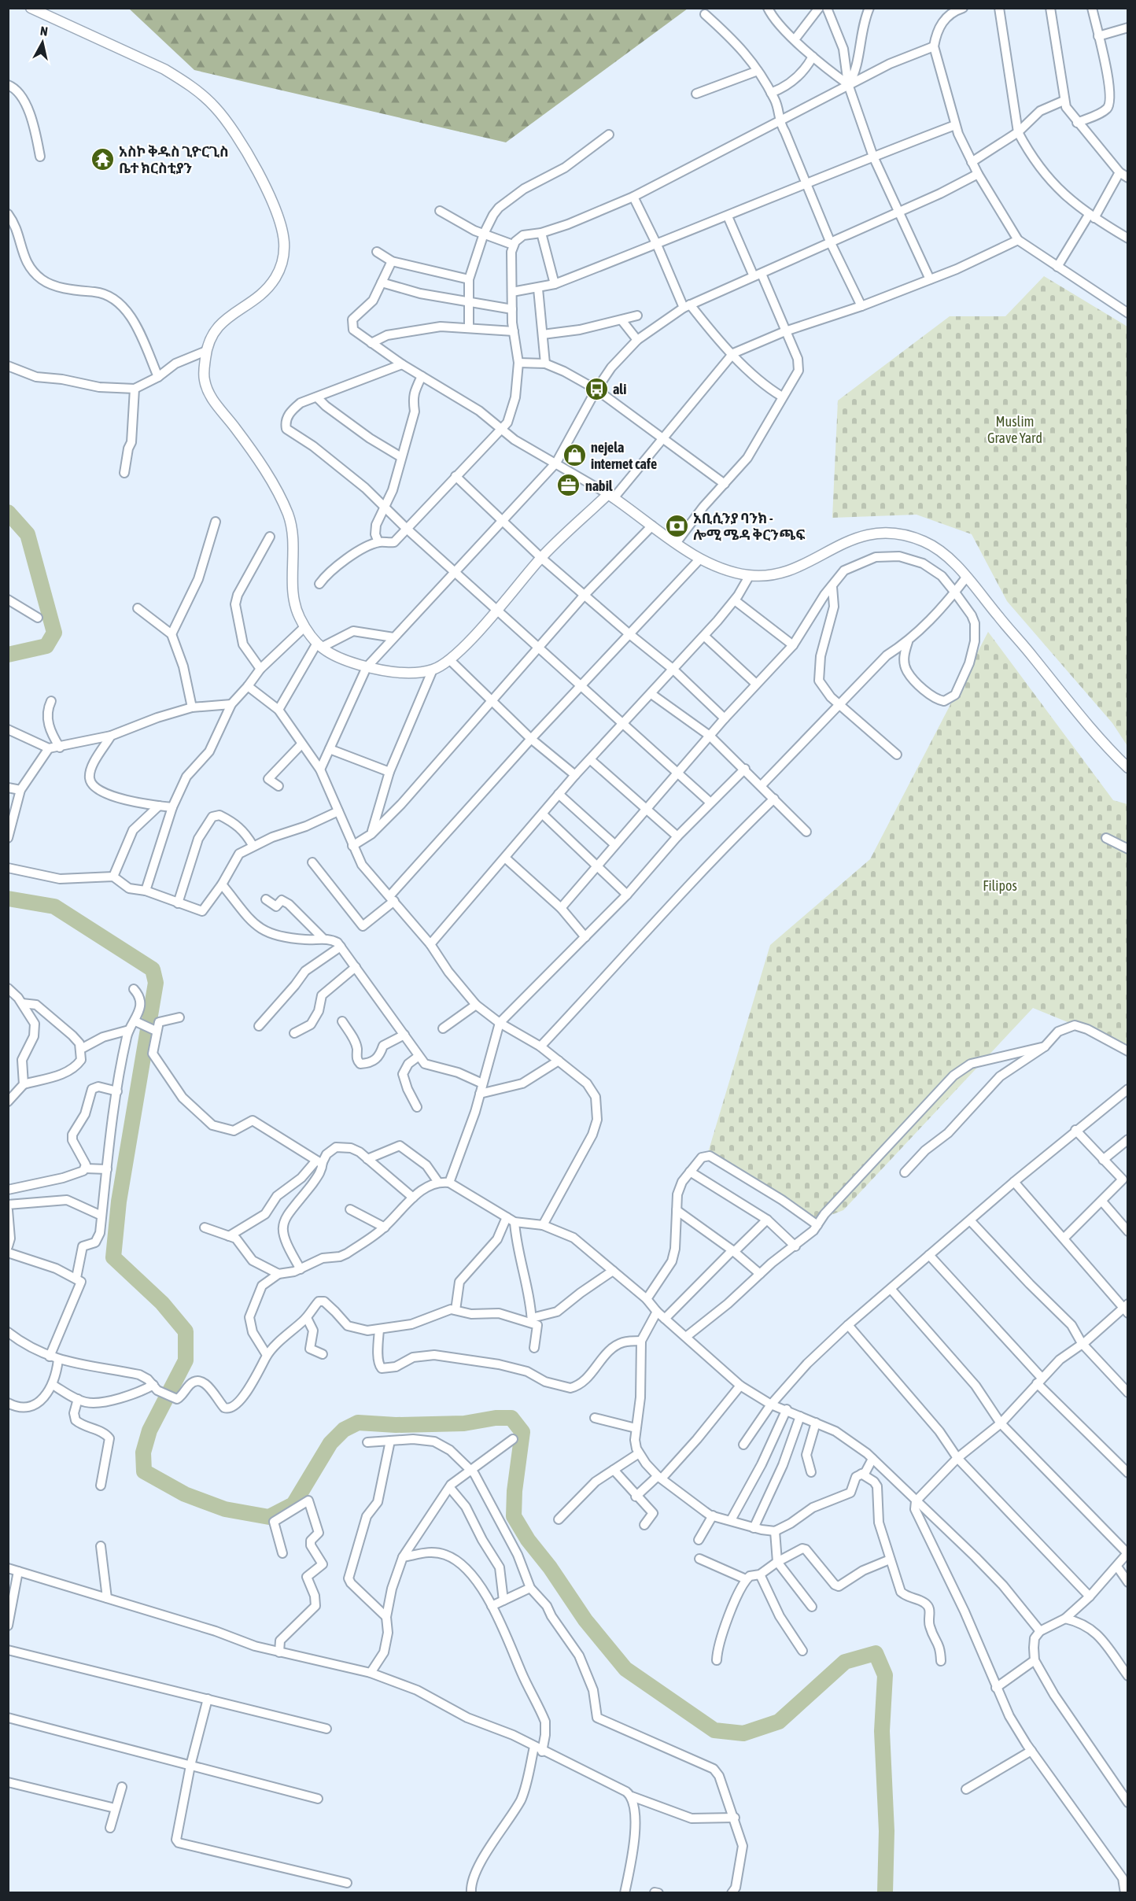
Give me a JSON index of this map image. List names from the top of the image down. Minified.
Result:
{"parks":["Muslim Grave Yard","Filipos"],"places":{"temple":["አስኮ ቅዱስ ጊዮርጊስ ቤተ ክርስቲያን"],"bus stop":["ali"],"shop":["nejela internet cafe"],"office":["nabil"],"bank":["አቢሲንያ ባንክ - ሎሚ ሜዳ ቅርንጫፍ"]},"north":"top"}
